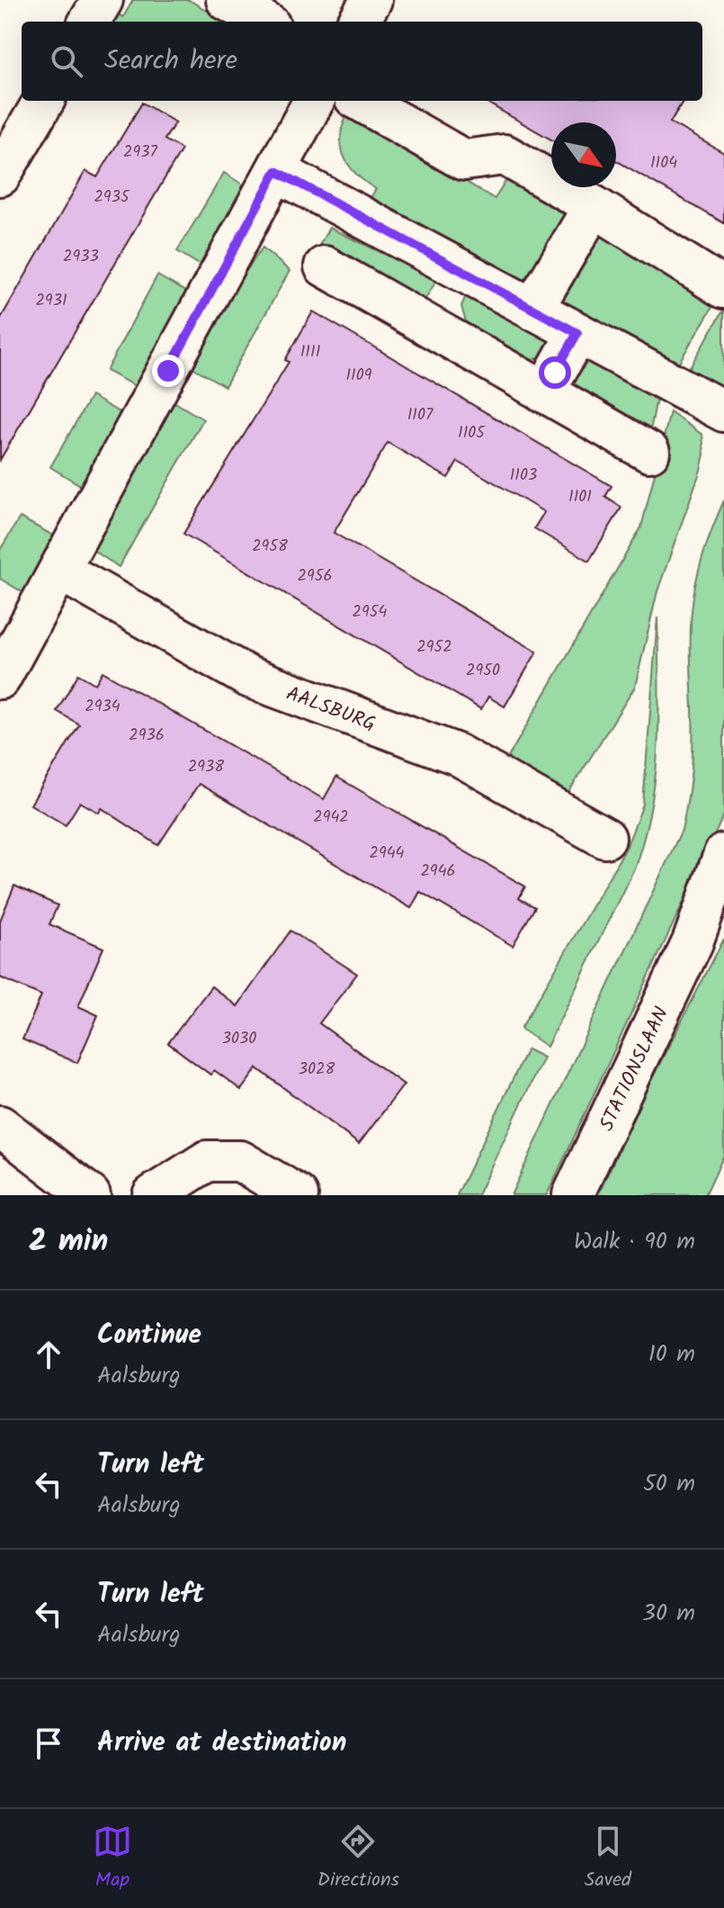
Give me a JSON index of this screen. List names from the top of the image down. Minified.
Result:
{"streets":{"street":["AALSBURG","STATIONSLAAN"]},"house_numbers":["2937","1104","2935","2933","2931","1111","1109","1107","1105","1103","1101","2958","2956","2954","2952","2950","2934","2936","2938","2942","2944","2946","3030","3028"],"north":"bottom right","page":{"search":"Search here","heading":["2 min","Walk · 90 m"],"list":[["Continue","Aalsburg","10 m"],["Turn left","Aalsburg","50 m"],["Turn left","Aalsburg","30 m"],"Arrive at destination"],"nav":["Map","Directions","Saved"]}}
